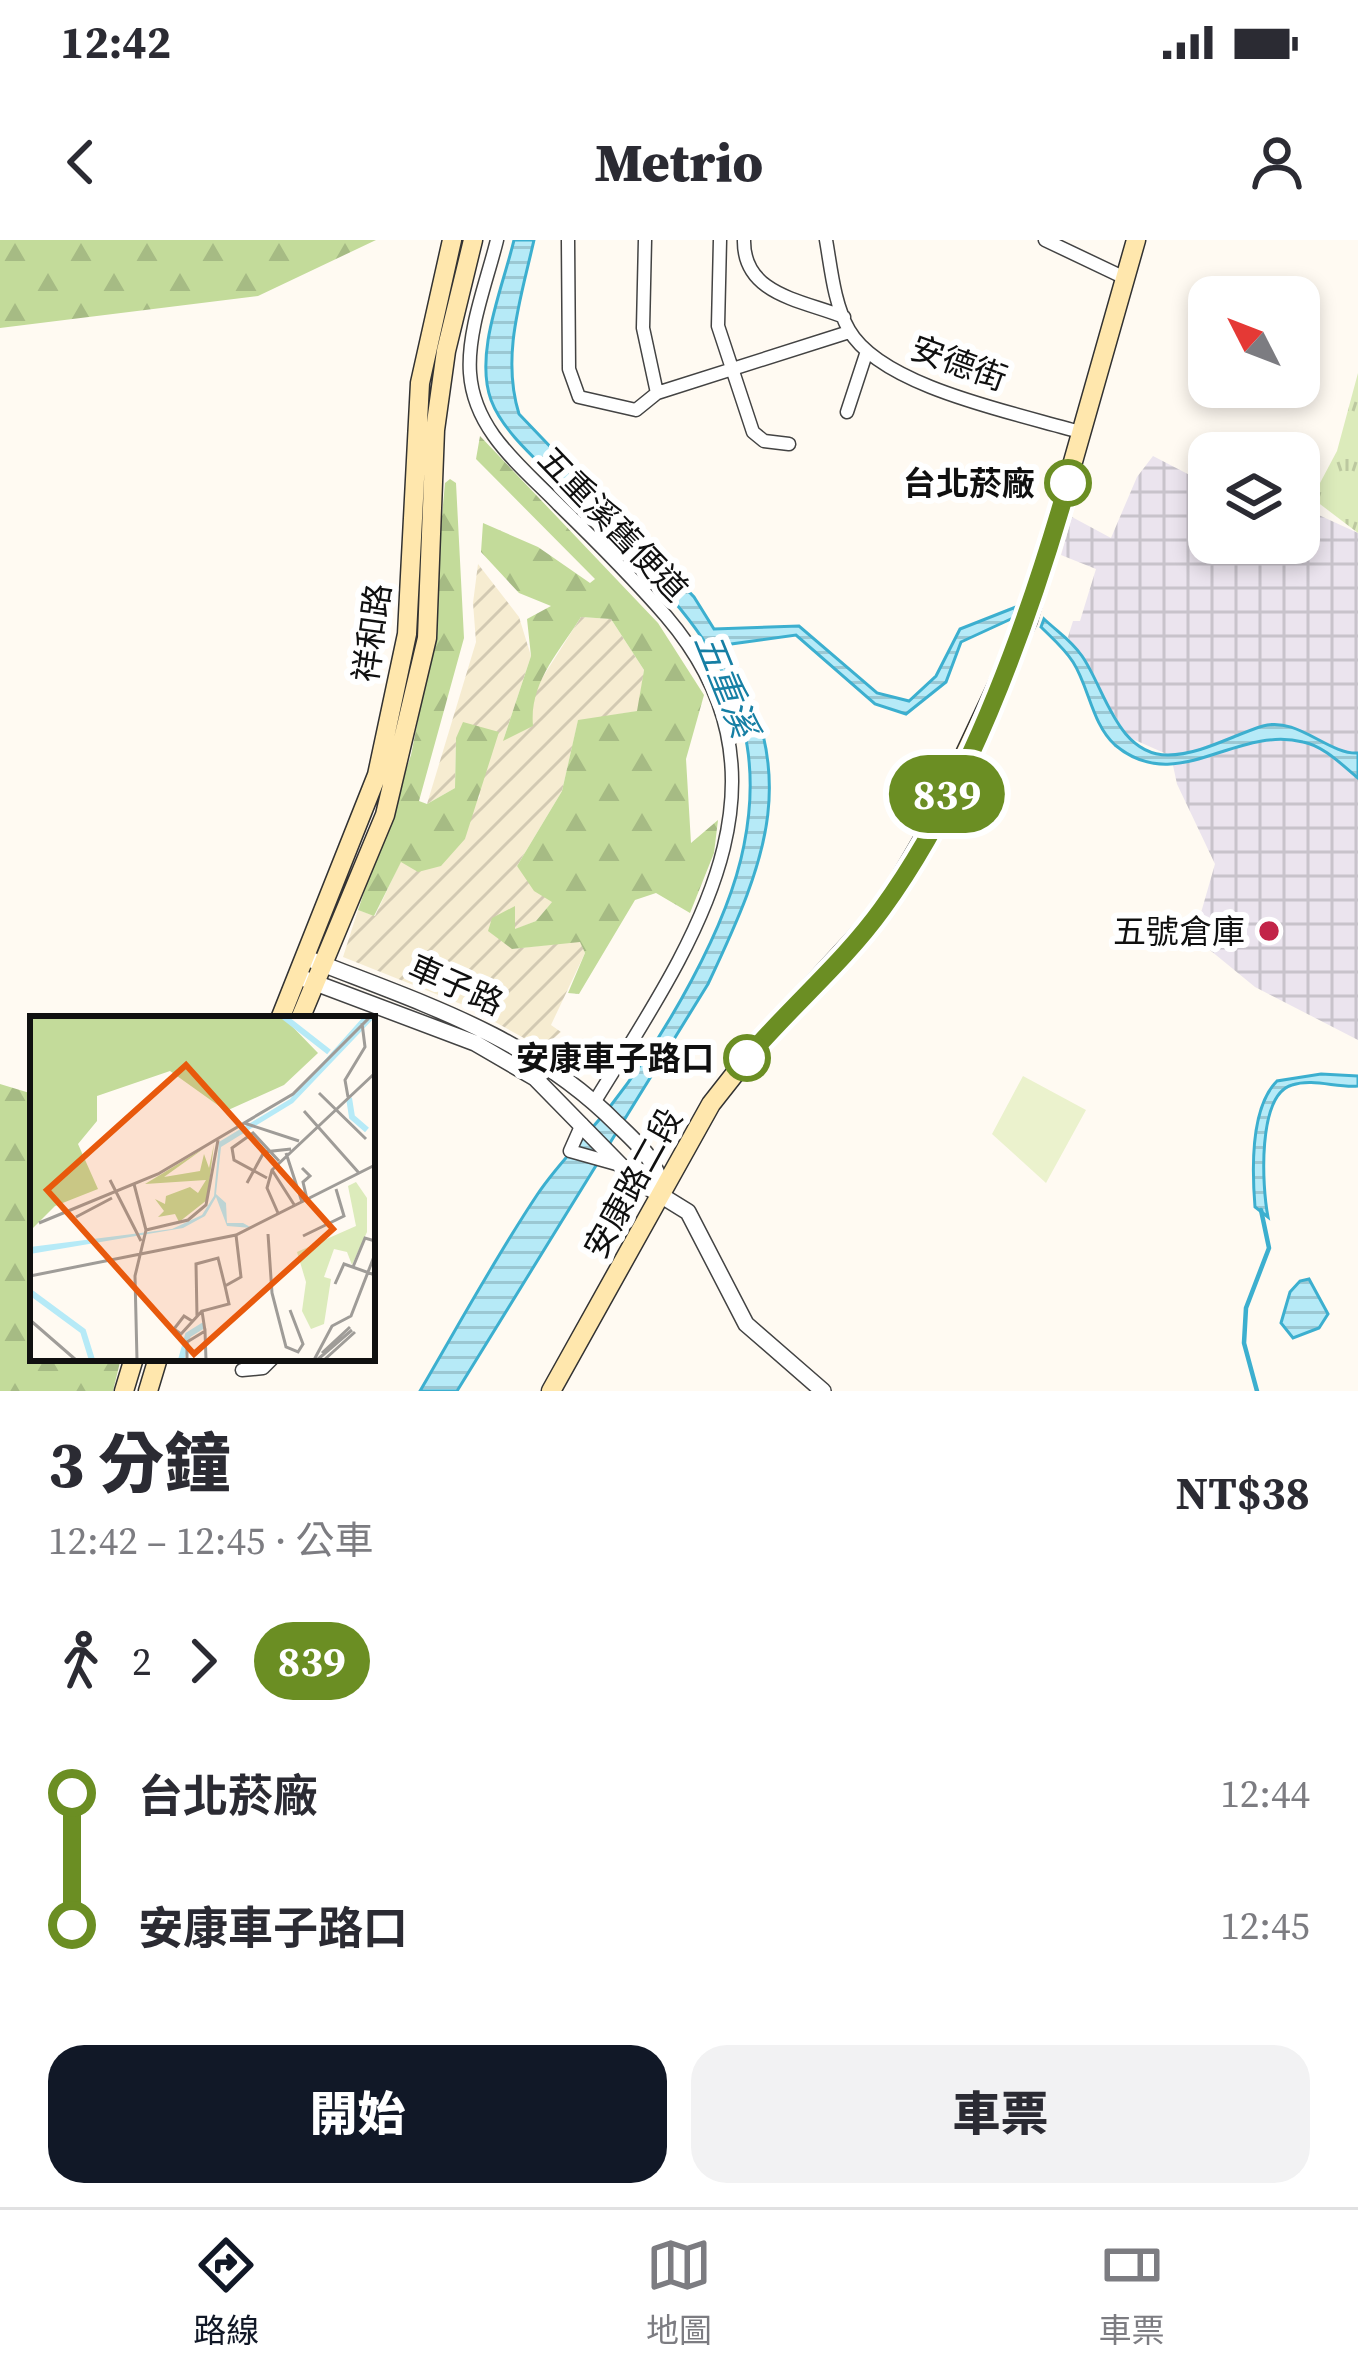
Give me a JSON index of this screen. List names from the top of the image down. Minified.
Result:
{"streets":{"main road":["祥和路","安康路二段"],"street":["安德街","五重溪舊便道","車子路"]},"crossings":[["安德街","安康路二段"],["五重溪舊便道","車子路"],["祥和路","車子路"],["車子路","安康路二段"]],"water":["五重溪"],"places":["台北菸廠","五號倉庫","安康車子路口"],"lines":["bus line 839"],"north":"top left","page":{"status":"12:42","header":"Metrio","on_map":"839","heading":["3 分鐘","12:42 – 12:45 · 公車","NT$38"],"legs":["2","839"],"list":[{"name":"台北菸廠","value":"12:44"},{"name":"安康車子路口","value":"12:45"}],"buttons":["開始","車票"],"tabs":["路線","地圖","車票"]}}
